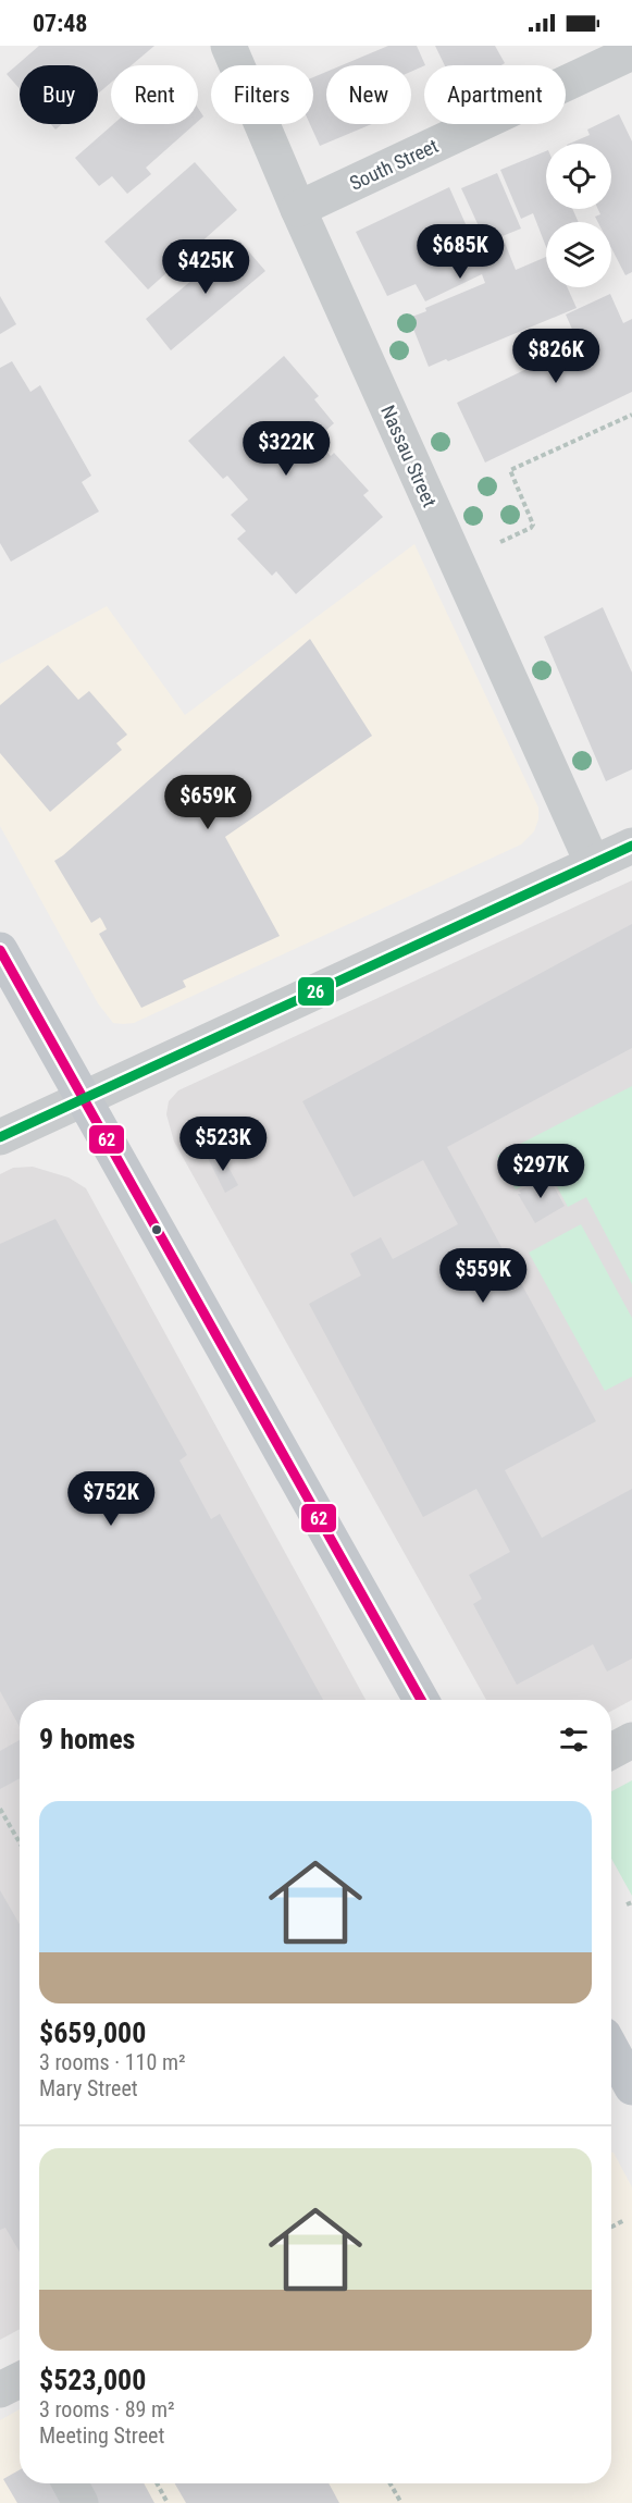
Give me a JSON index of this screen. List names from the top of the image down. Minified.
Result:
{"streets":{"street":["South Street","Nassau Street"]},"crossings":[["South Street","Nassau Street"]],"lines":["transit line 26","transit line 62"],"page":{"status":"07:48","chip":["Buy","Rent","Filters","New","Apartment"],"price":["$685K","$425K","$826K","$322K","$659K","$523K","$297K","$559K","$752K"],"heading":"9 homes","list":[{"name":"$659,000","note":"3 rooms · 110 m² · Mary Street"},{"name":"$523,000","note":"3 rooms · 89 m² · Meeting Street"}]}}
